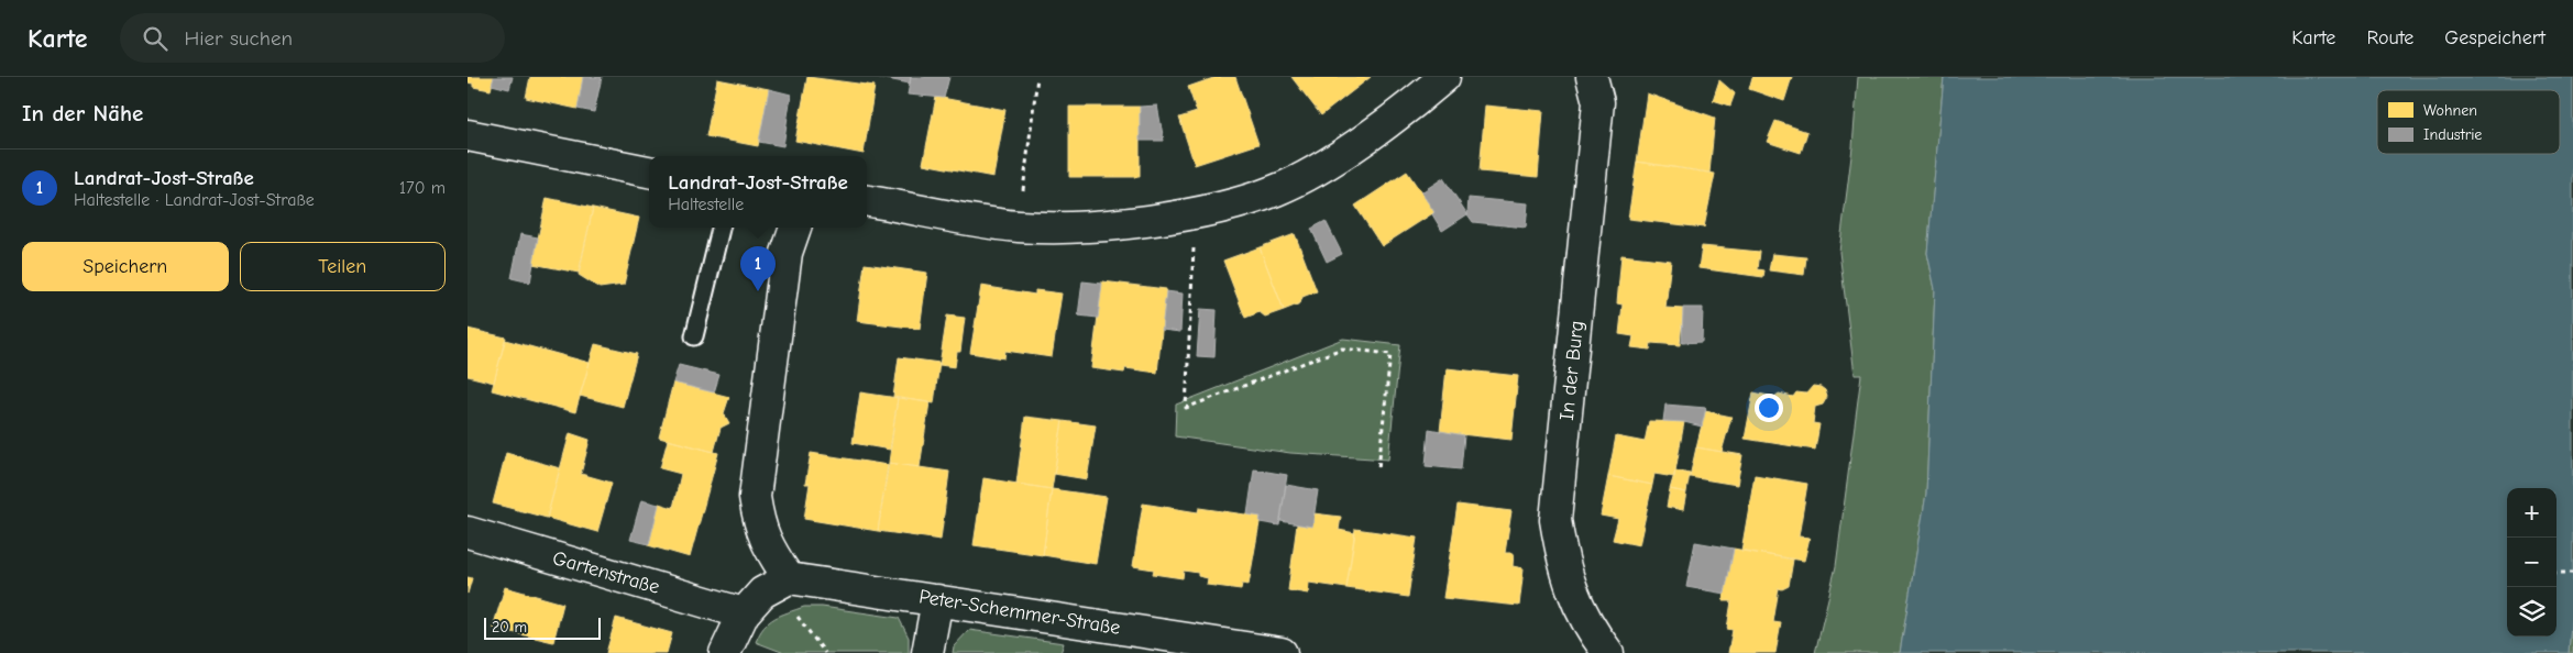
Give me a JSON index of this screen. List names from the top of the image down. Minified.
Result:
{"streets":{"street":["In der Burg","Gartenstraße","Peter-Schemmer-Straße"]},"legend":["Wohnen","Industrie"],"scale_bar":"20 m","page":{"header":"Karte","search":"Hier suchen","nav":["Karte","Route","Gespeichert"],"heading":"In der Nähe","list":[{"mark":"1","name":"Landrat-Jost-Straße","note":"Haltestelle · Landrat-Jost-Straße","value":"170 m"}],"popup":["Landrat-Jost-Straße","Haltestelle"],"buttons":["Speichern","Teilen"],"pins":"1","map_buttons":["+","−"],"scale":"20 m"}}
